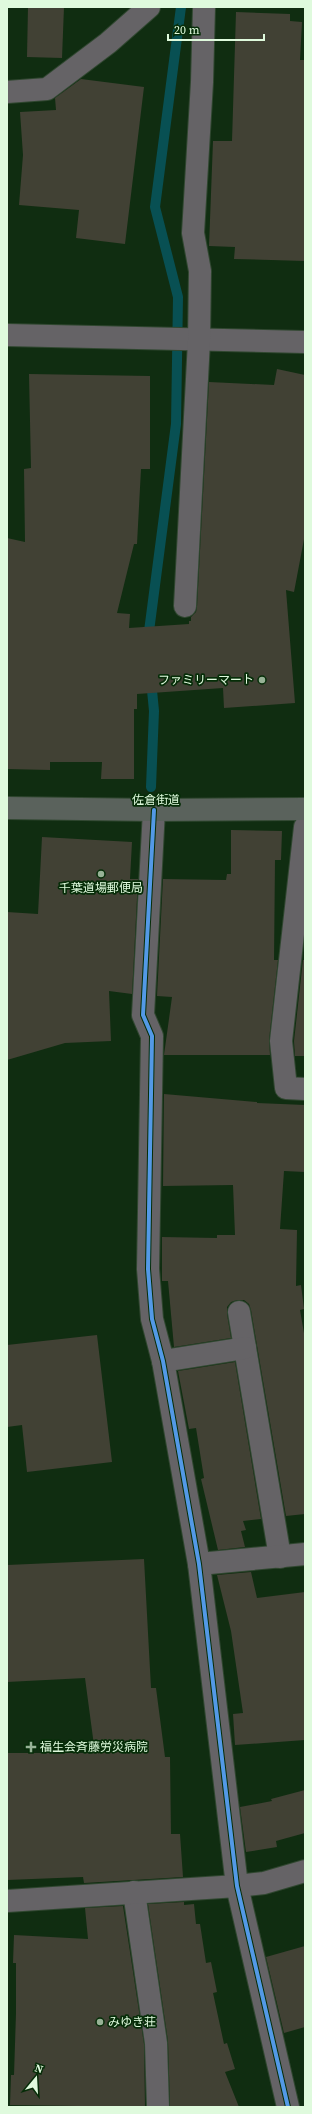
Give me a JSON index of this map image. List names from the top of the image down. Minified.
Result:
{"streets":{"highway":["佐倉街道"]},"places":{"other":["ファミリーマート","千葉道場郵便局","みゆき荘"],"health":["福生会斉藤労災病院"]},"scale_bar":"20 m","north":"top"}
